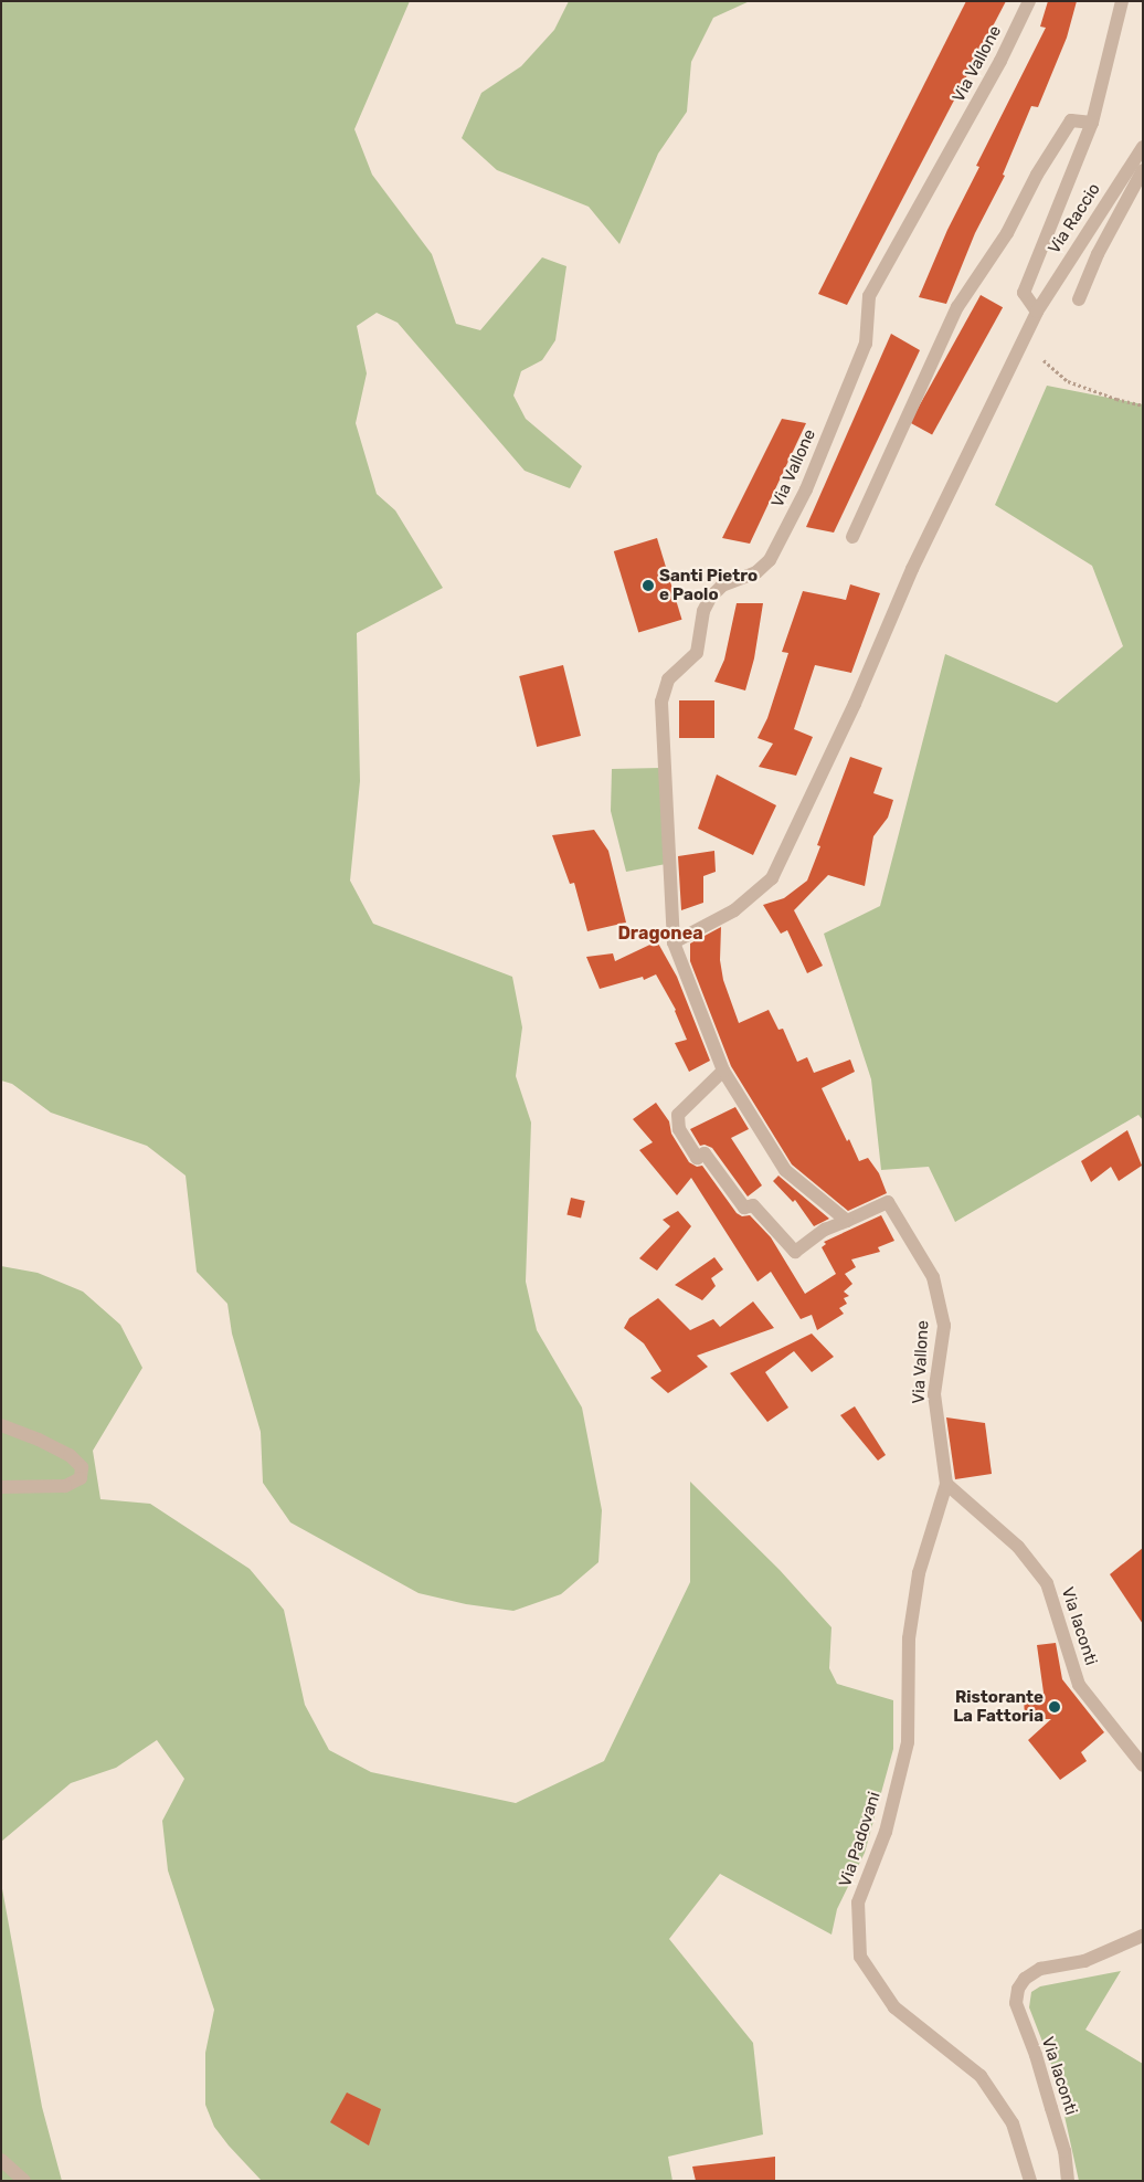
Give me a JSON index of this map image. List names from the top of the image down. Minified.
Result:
{"streets":{"street":["Via Vallone","Via Raccio","Via Iaconti","Via Padovani"]},"crossings":[["Via Vallone","Via Iaconti"],["Via Vallone","Via Padovani"],["Via Iaconti","Via Padovani"]],"districts":["Dragonea"],"places":["Santi Pietro e Paolo","Ristorante La Fattoria"]}
